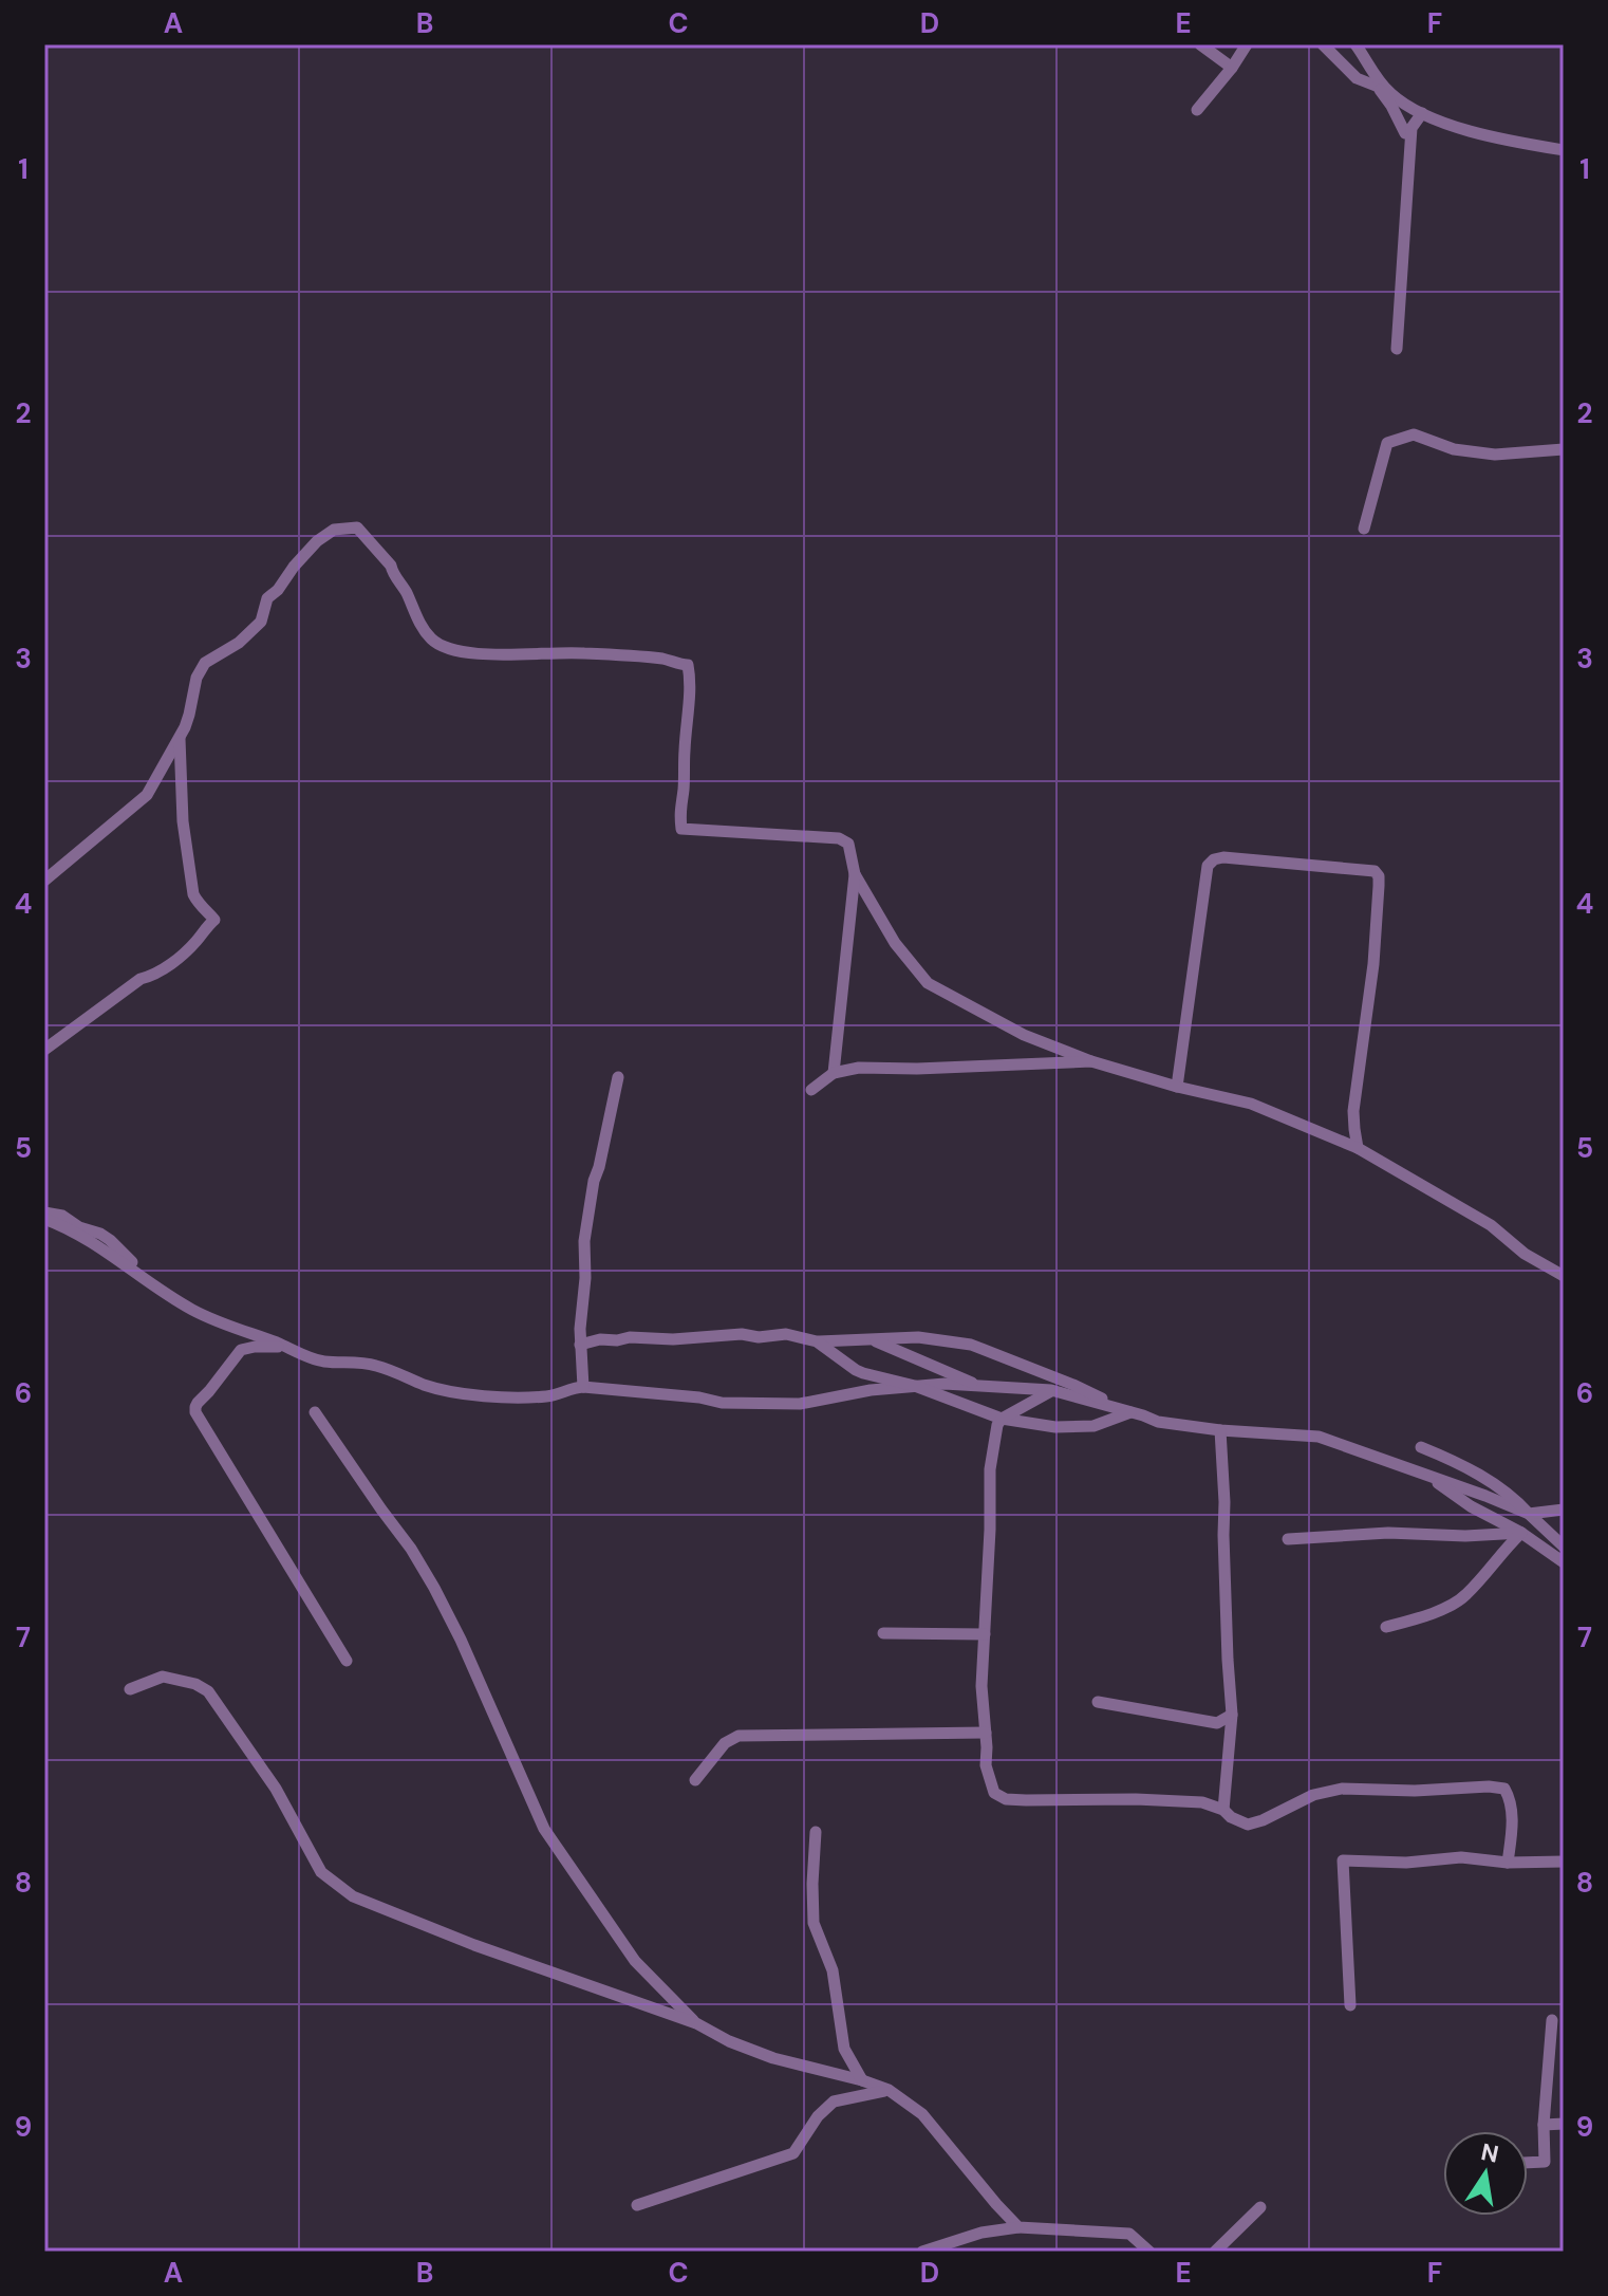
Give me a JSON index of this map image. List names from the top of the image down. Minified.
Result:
{"north":"top","grid":{"columns":["A","B","C","D","E","F"],"rows":["1","2","3","4","5","6","7","8","9"]}}
